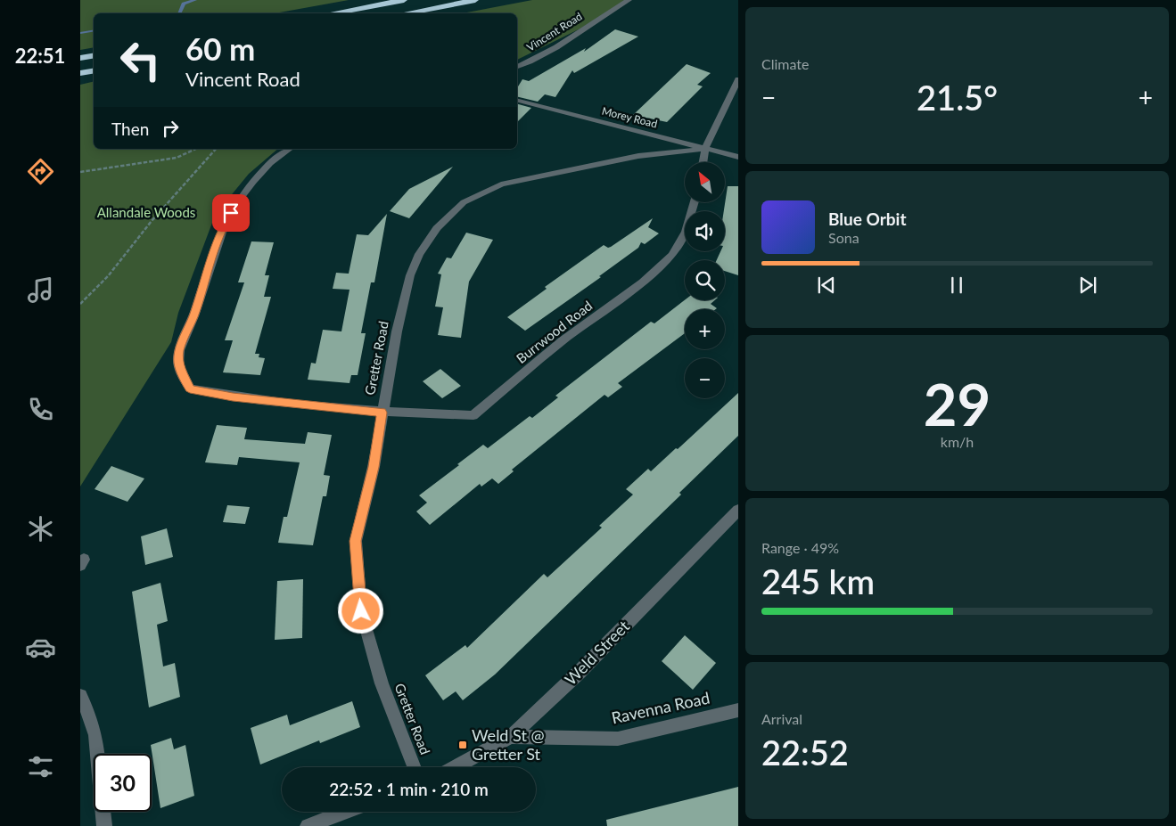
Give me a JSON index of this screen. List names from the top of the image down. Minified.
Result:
{"streets":{"street":["Vincent Road","Morey Road","Burrwood Road","Gretter Road","Weld Street","Ravenna Road"]},"crossings":[["Morey Road","Gretter Road"],["Burrwood Road","Gretter Road"],["Weld Street","Ravenna Road"]],"parks":["Allandale Woods"],"places":{"transit":["Weld St @ Gretter St"]},"north":"top left","page":{"tabs":"22:51","tile":["Climate",["29","km/h"],["Range · 49%","245 km"],["Arrival","22:52"]],"turn":["60 m","Vincent Road"],"heat":["−","21.5°","+"],"then":"Then","map_buttons":["+","−"],"song":["Blue Orbit","Sona"],"limit":"30","trip":"22:52 · 1 min · 210 m"}}
